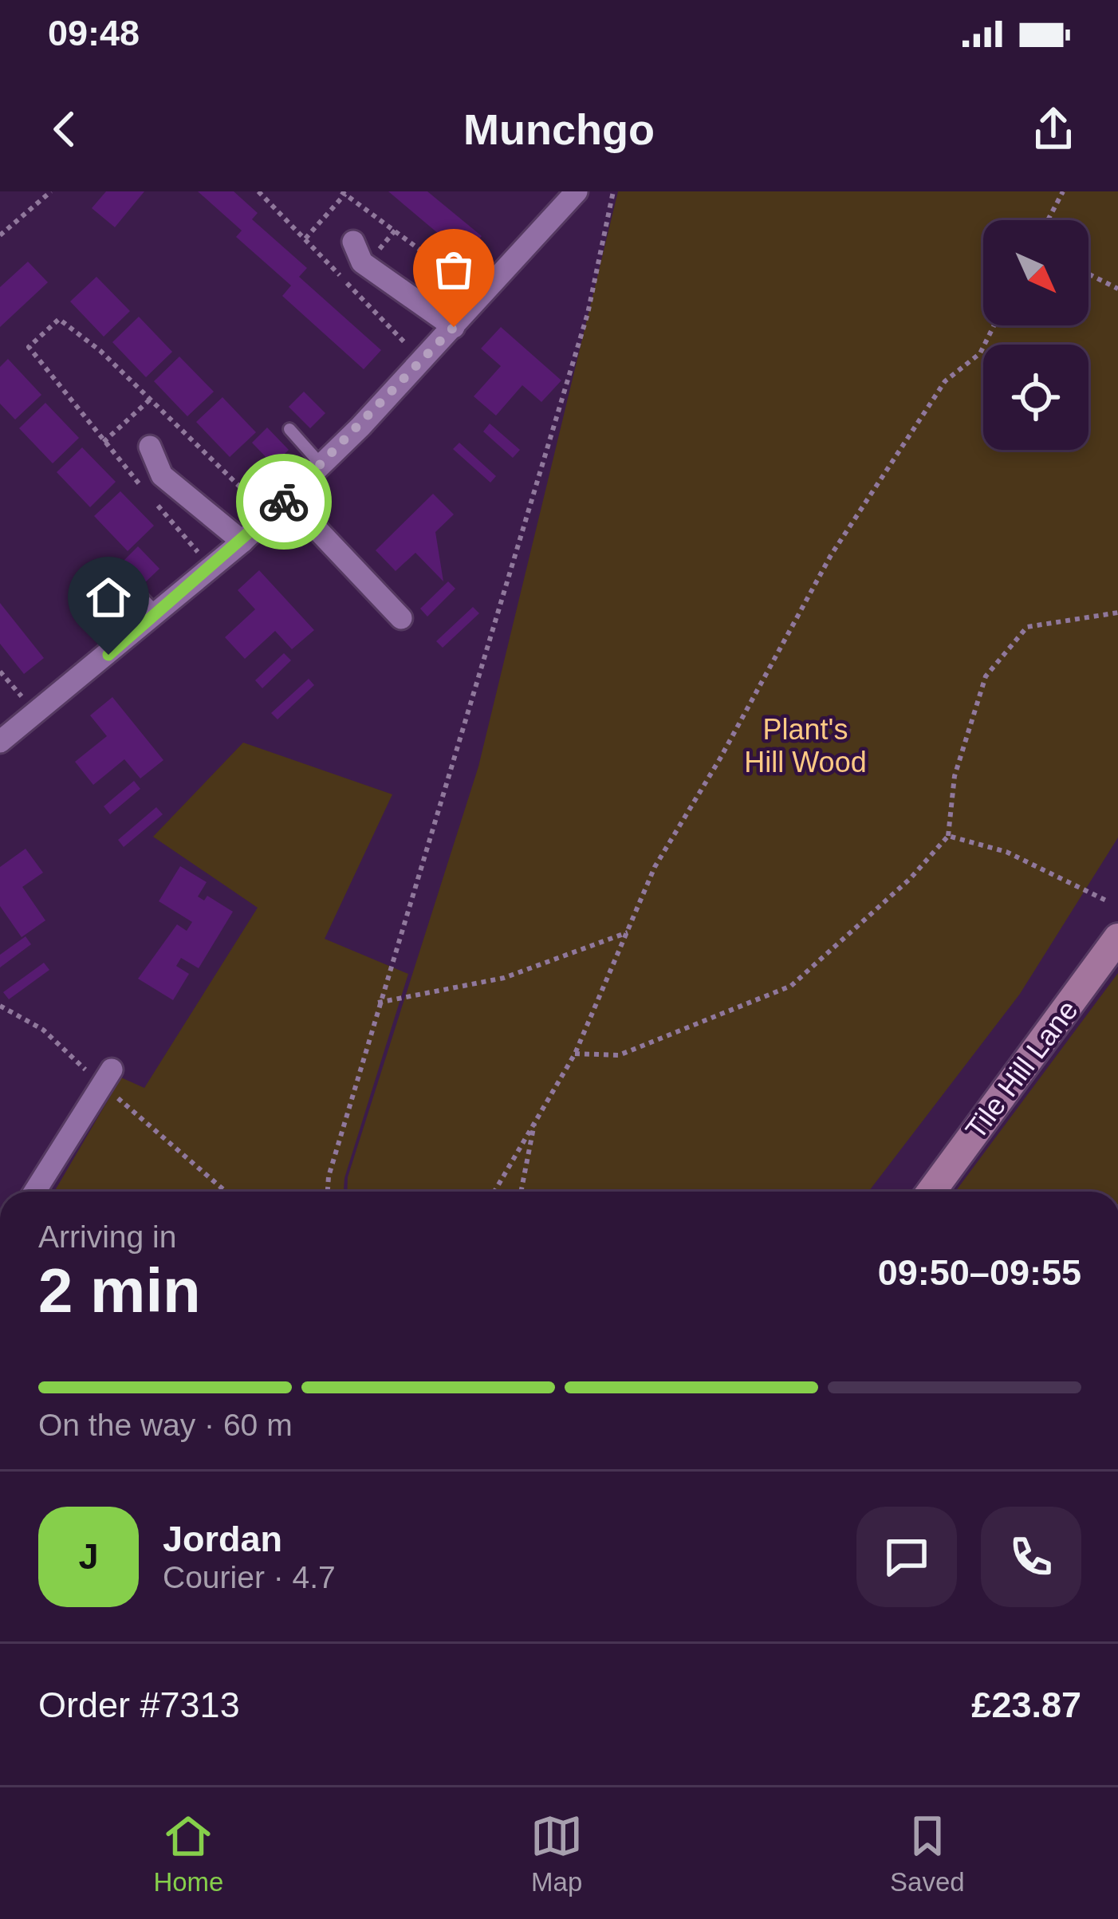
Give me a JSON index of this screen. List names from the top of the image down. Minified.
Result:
{"streets":{"main road":["Tile Hill Lane"]},"parks":["Plant's Hill Wood"],"north":"bottom right","page":{"status":"09:48","header":"Munchgo","heading":["2 min","Arriving in","09:50–09:55"],"panel":["Jordan","Courier · 4.7","Order #7313","£23.87"],"bar":"On the way · 60 m","round":"J","tabs":["Home","Map","Saved"]}}
